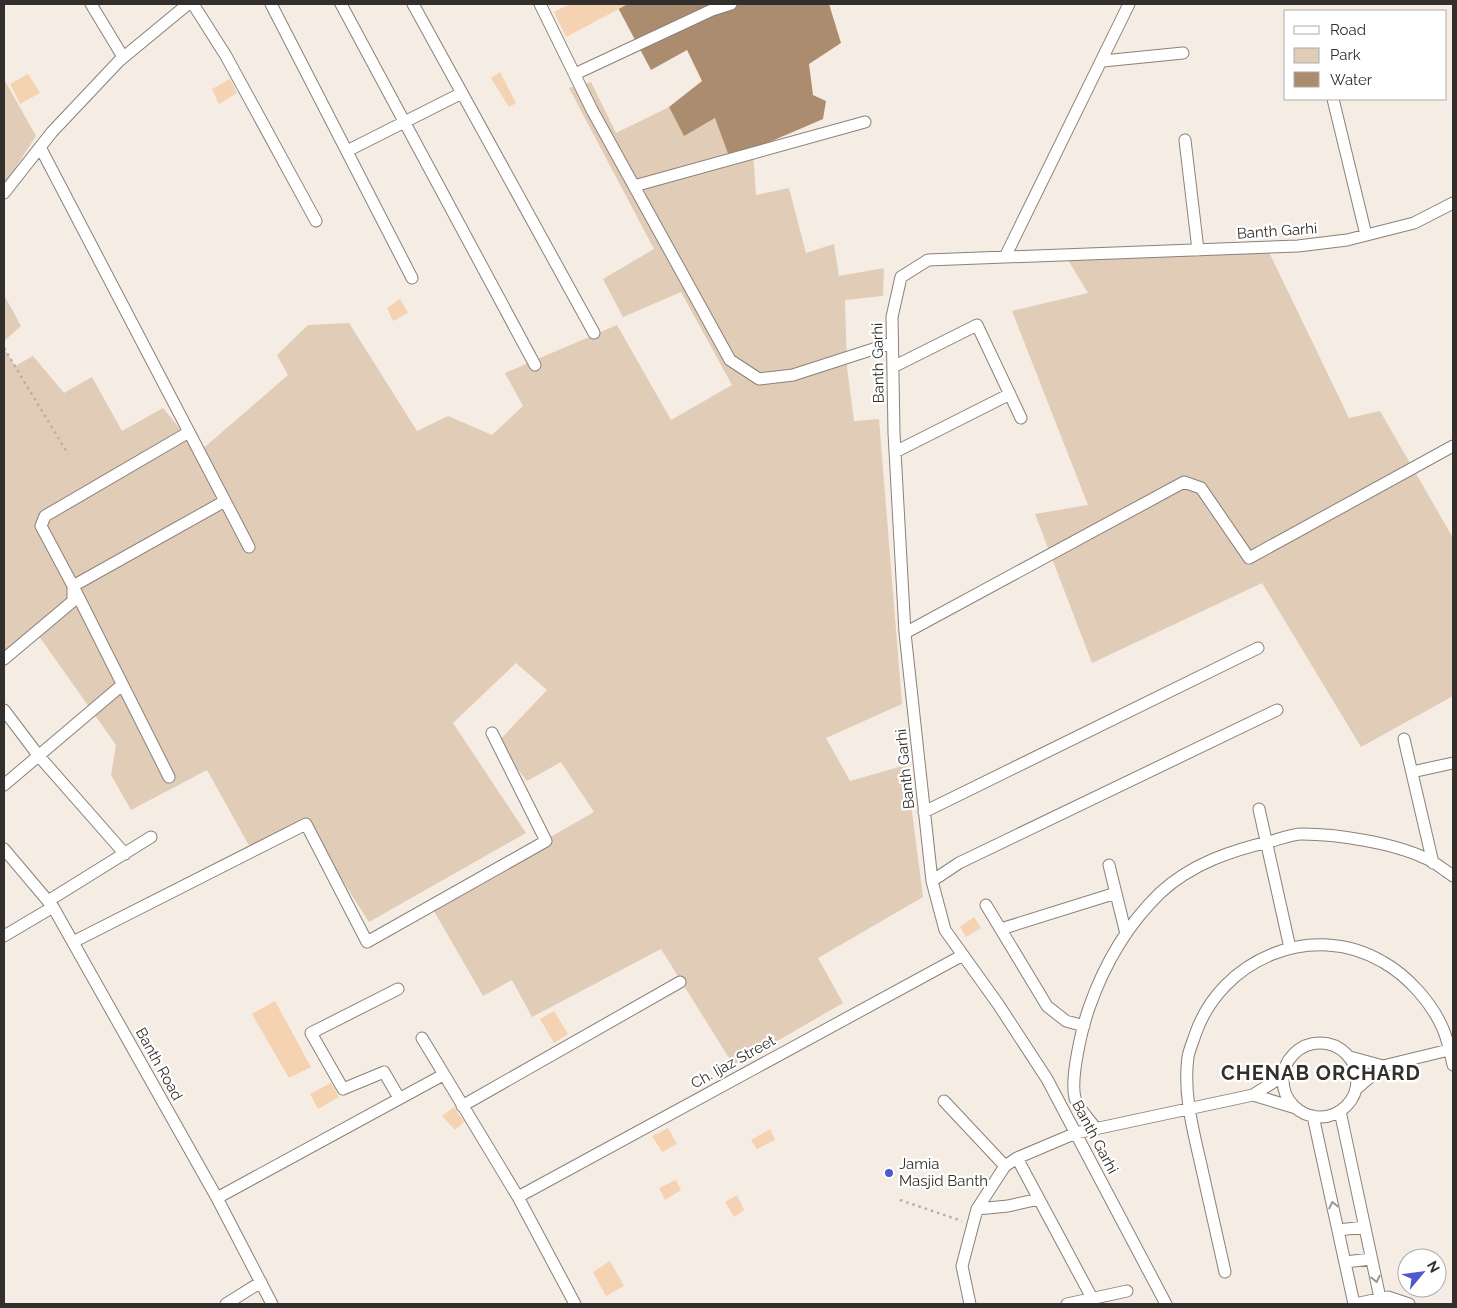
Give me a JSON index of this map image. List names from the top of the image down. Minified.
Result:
{"streets":{"street":["Banth Garhi","Ch. Ijaz Street","Banth Road"]},"crossings":[["Banth Garhi","Ch. Ijaz Street"]],"districts":["CHENAB ORCHARD"],"places":["Jamia Masjid Banth"],"legend":["Road","Park","Water"],"north":"top right"}
